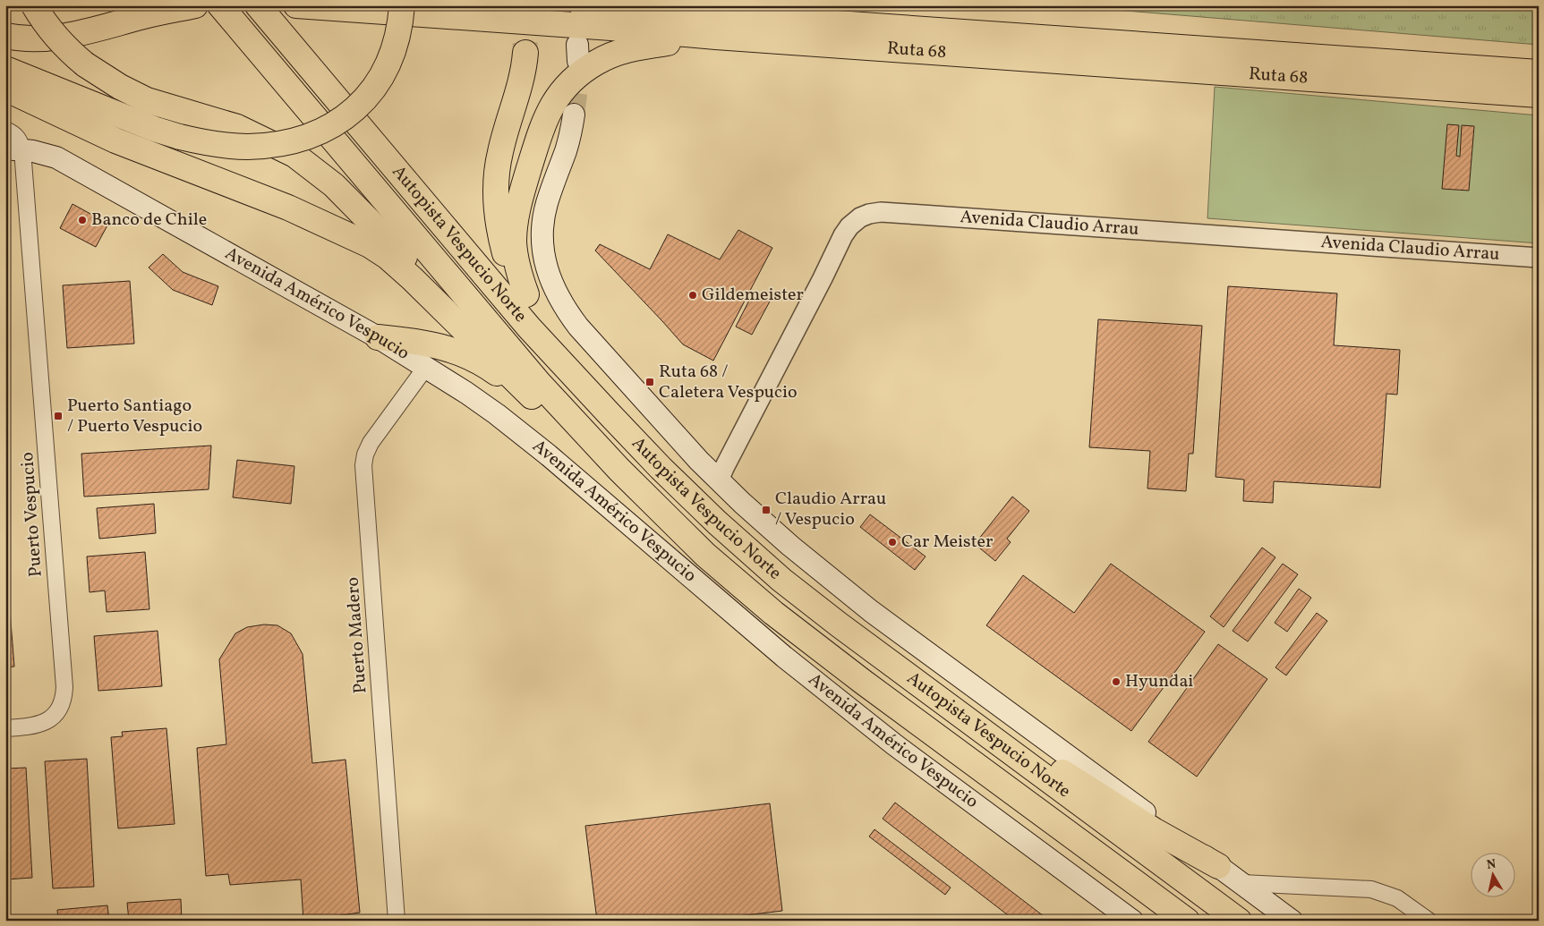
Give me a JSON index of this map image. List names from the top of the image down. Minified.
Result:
{"streets":{"highway":["Ruta 68","Autopista Vespucio Norte"],"main road":["Avenida Américo Vespucio"],"street":["Avenida Claudio Arrau","Puerto Vespucio","Puerto Madero"]},"crossings":[["Avenida Américo Vespucio","Puerto Vespucio"],["Avenida Américo Vespucio","Puerto Madero"]],"places":{"other":["Banco de Chile","Gildemeister","Car Meister","Hyundai"],"transit":["Ruta 68 / Caletera Vespucio","Puerto Santiago / Puerto Vespucio","Claudio Arrau / Vespucio"]},"north":"top"}
